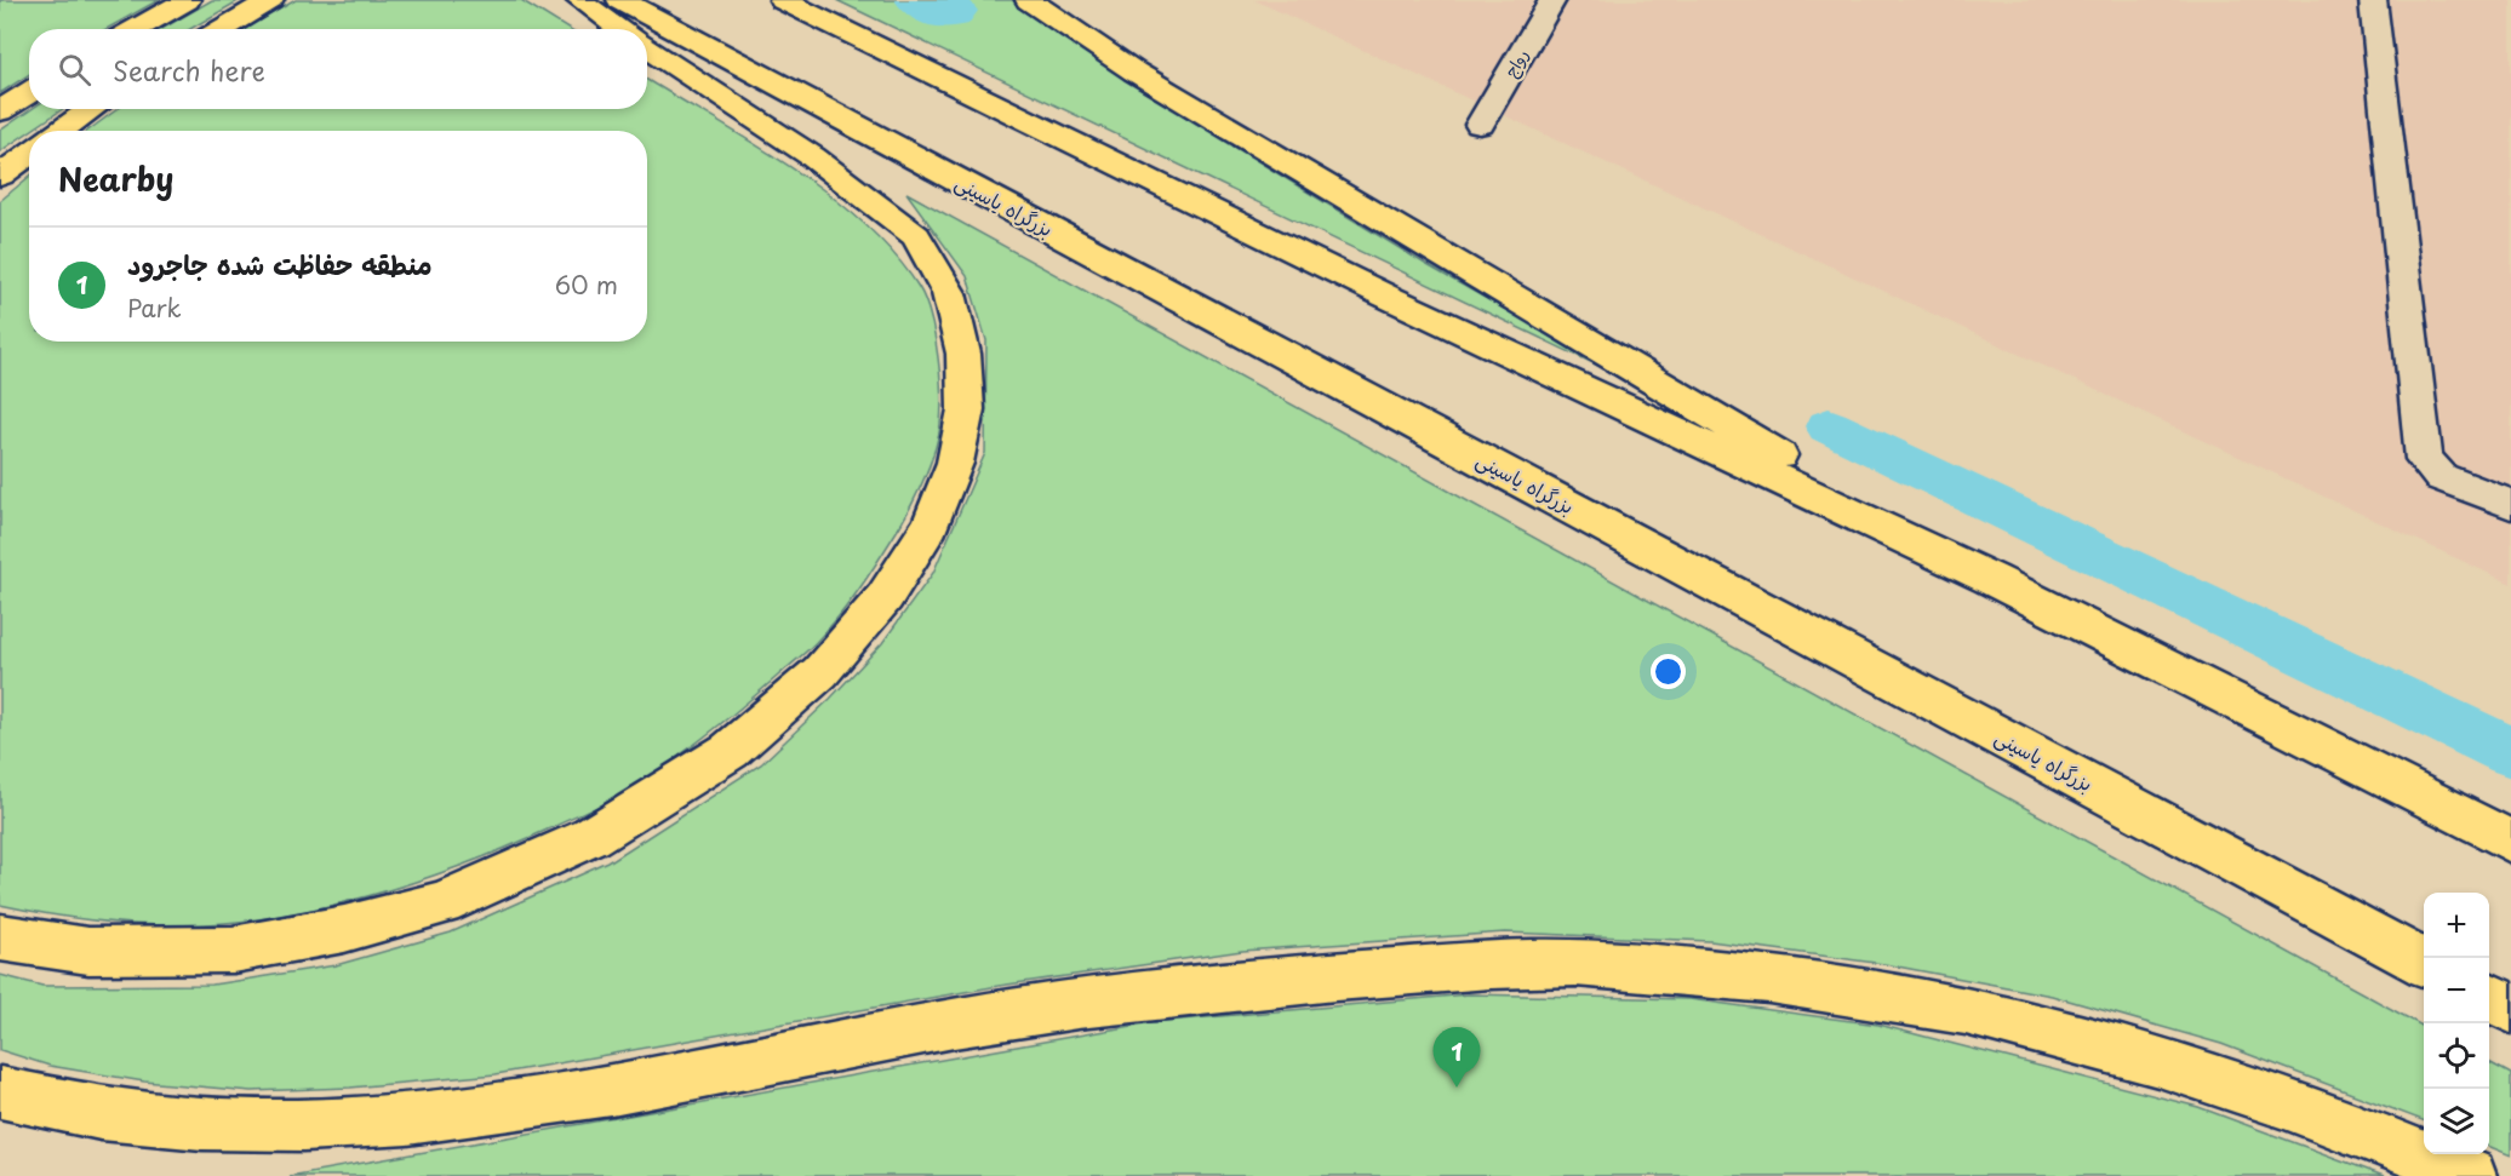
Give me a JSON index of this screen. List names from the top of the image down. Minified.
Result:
{"streets":{"highway":["بزرگراه یاسینی"],"lane":["رواج"]},"page":{"search":"Search here","heading":"Nearby","list":[{"mark":"1","name":"منطقه حفاظت شده جاجرود","note":"Park","value":"60 m"}],"map_buttons":["+","−"],"pins":"1"}}
